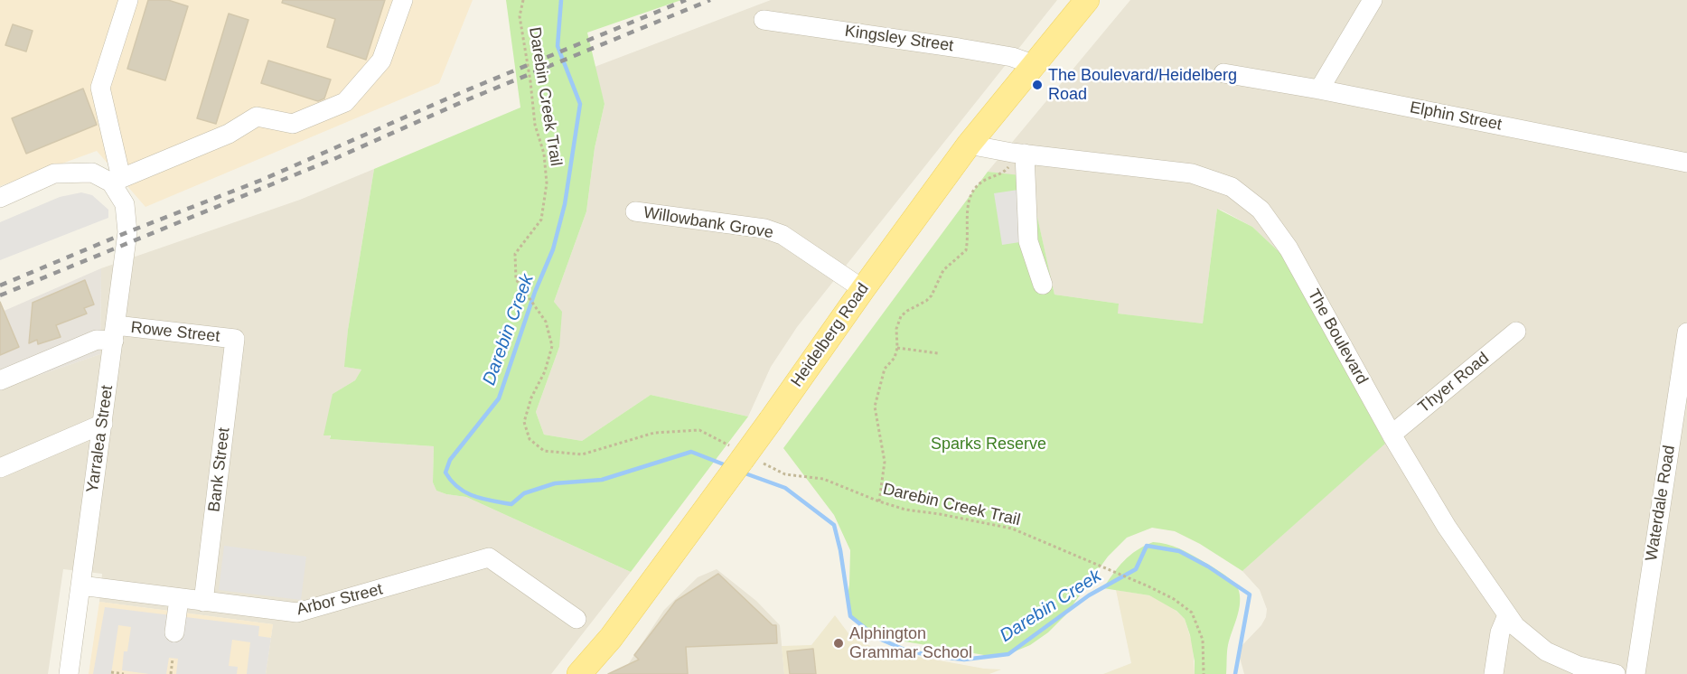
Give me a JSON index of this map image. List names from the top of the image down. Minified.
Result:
{"streets":{"main road":["Heidelberg Road"],"street":["Kingsley Street","Elphin Street","Willowbank Grove","Rowe Street","The Boulevard","Thyer Road","Yarralea Street","Bank Street","Waterdale Road","Arbor Street"],"path":["Darebin Creek Trail"]},"crossings":[["Kingsley Street","Heidelberg Road"],["Willowbank Grove","Heidelberg Road"],["Rowe Street","Yarralea Street"],["Rowe Street","Bank Street"],["Heidelberg Road","The Boulevard"],["The Boulevard","Thyer Road"],["Yarralea Street","Arbor Street"],["Bank Street","Arbor Street"]],"water":["Darebin Creek"],"parks":["Sparks Reserve"],"places":["The Boulevard/Heidelberg Road","Alphington Grammar School"]}
